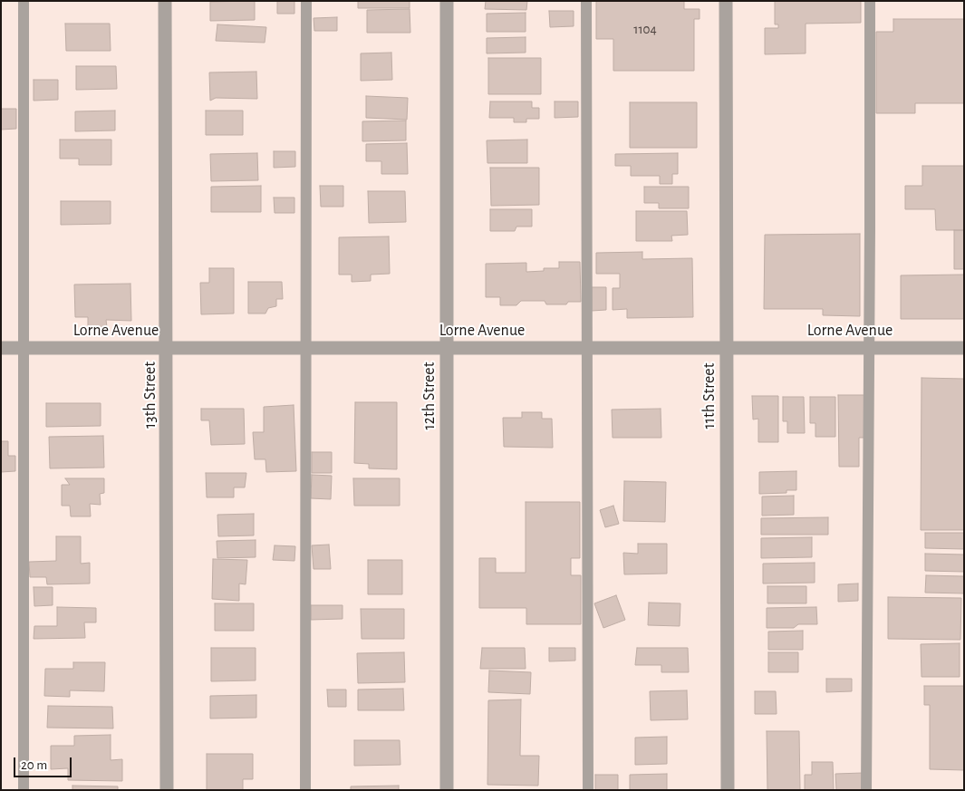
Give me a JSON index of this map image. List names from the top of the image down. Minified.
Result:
{"streets":{"street":["Lorne Avenue","13th Street","12th Street","11th Street"]},"crossings":[["Lorne Avenue","13th Street"],["Lorne Avenue","12th Street"],["Lorne Avenue","11th Street"]],"house_numbers":["1104"],"scale_bar":"20 m"}
